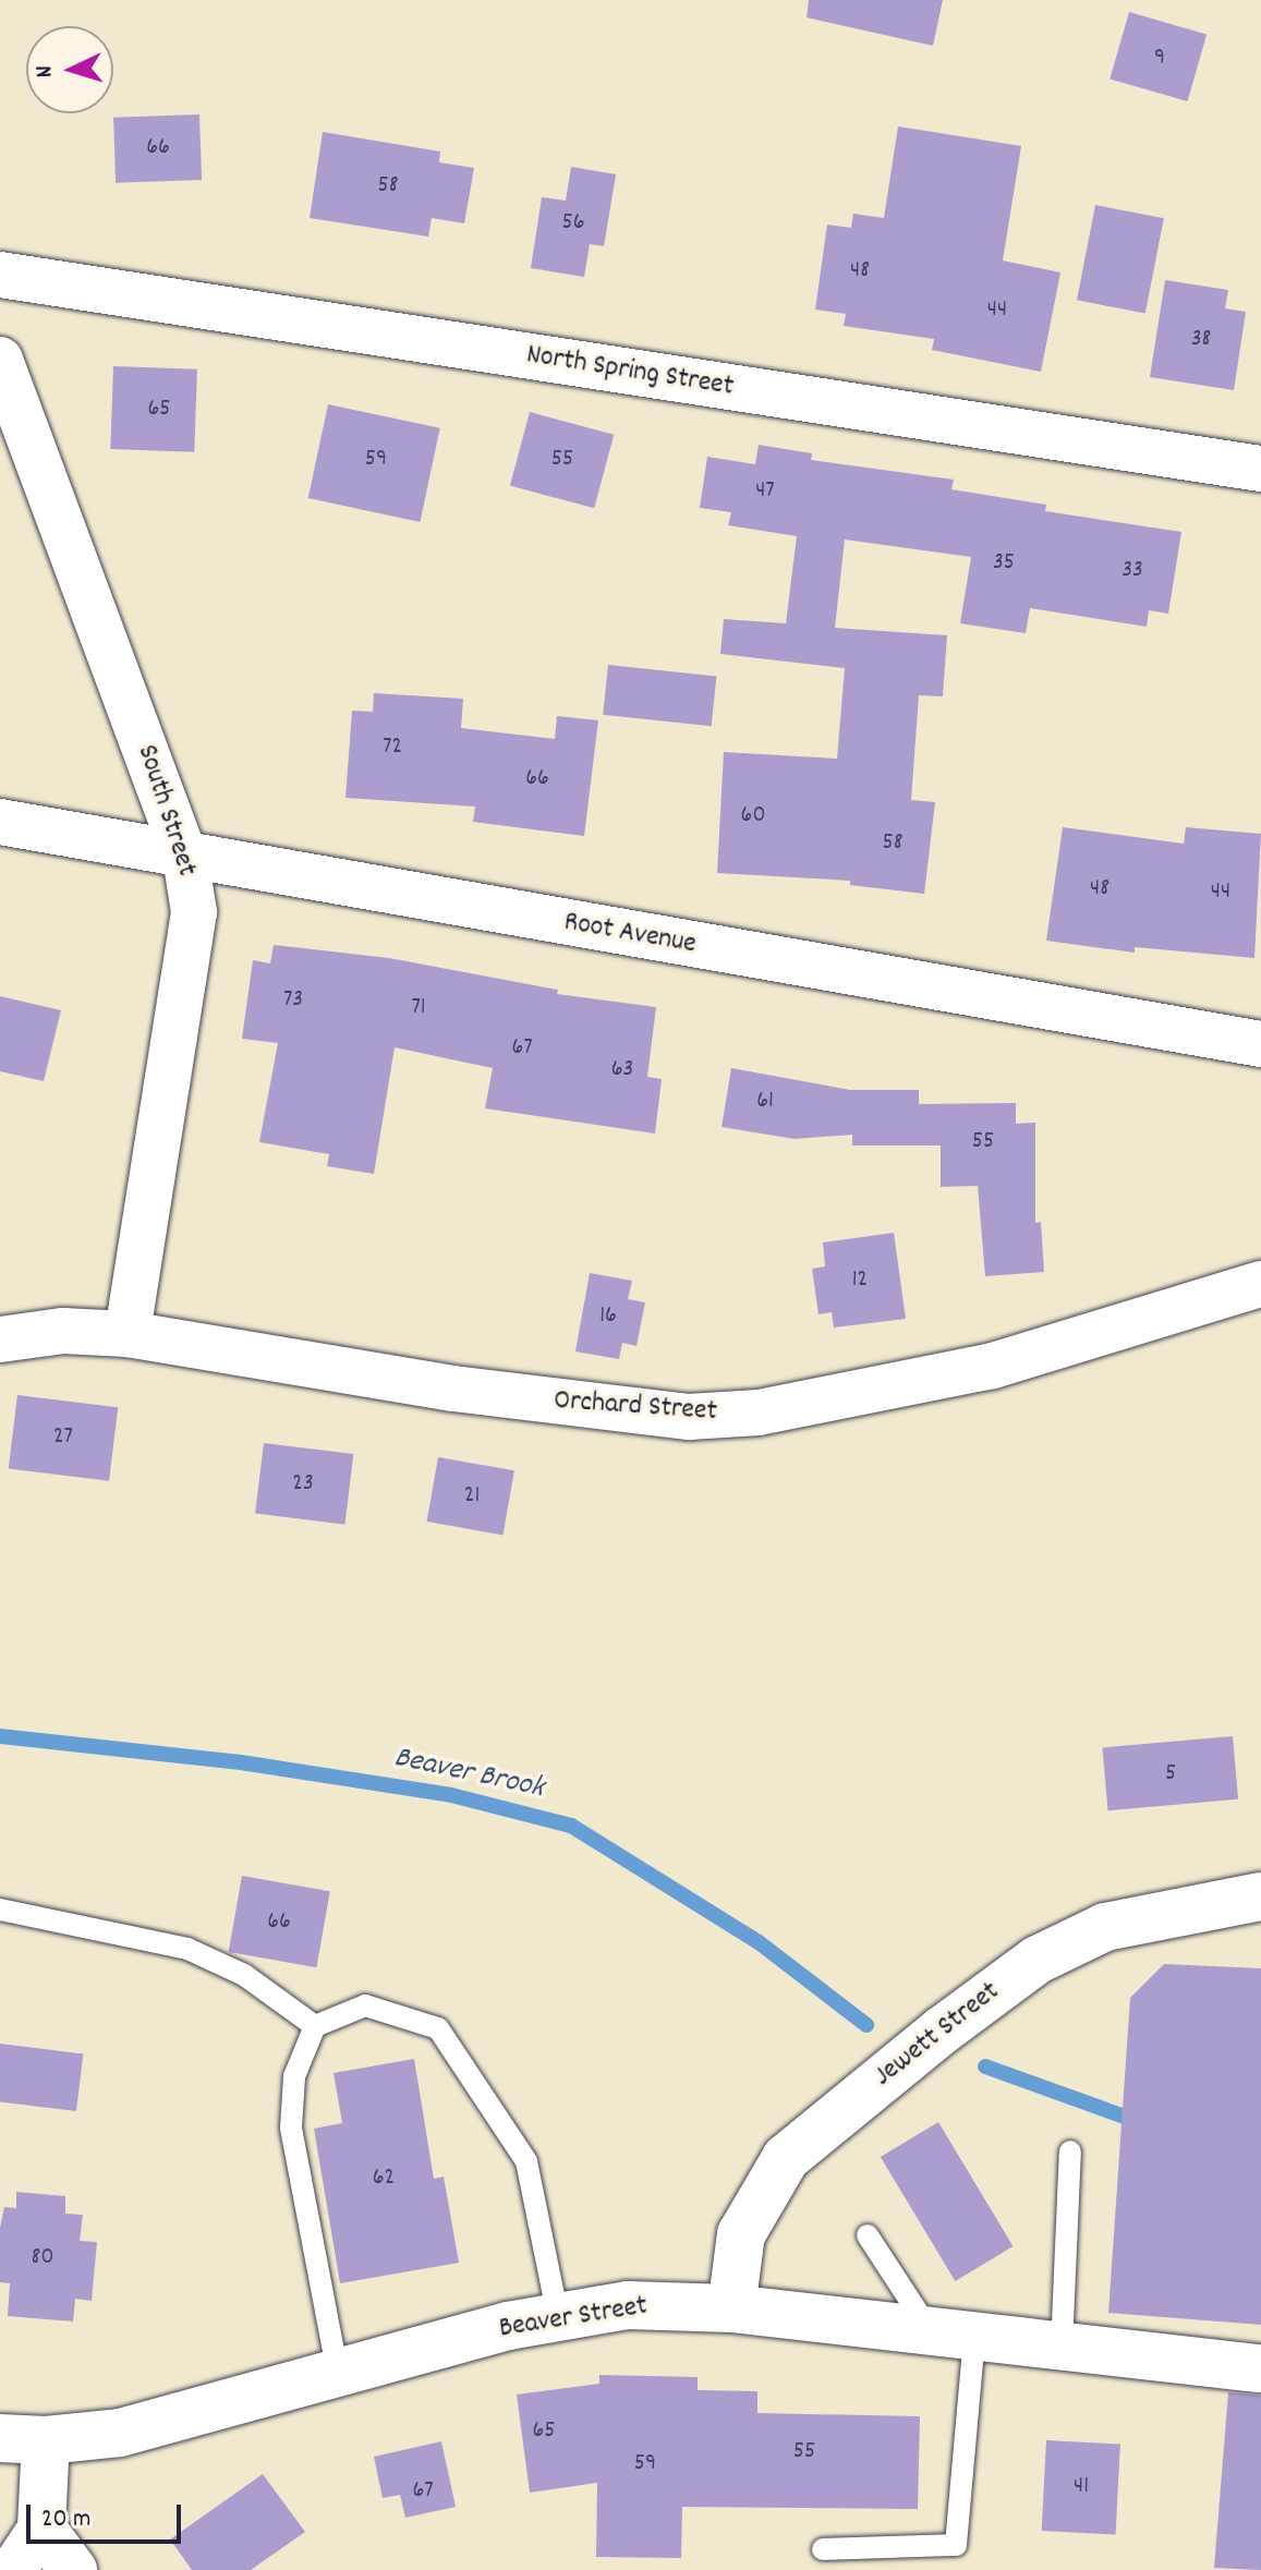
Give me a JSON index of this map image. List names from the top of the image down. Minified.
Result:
{"streets":{"street":["North Spring Street","South Street","Root Avenue","Orchard Street","Jewett Street","Beaver Street"]},"crossings":[["South Street","Root Avenue"],["South Street","Orchard Street"],["Jewett Street","Beaver Street"]],"water":["Beaver Brook"],"house_numbers":["9","66","58","56","48","44","38","65","59","55","47","35","33","72","66","60","58","48","44","73","71","67","63","61","55","12","16","27","23","21","5","66","62","80","65","55","59","41","67"],"scale_bar":"20 m","north":"left"}
